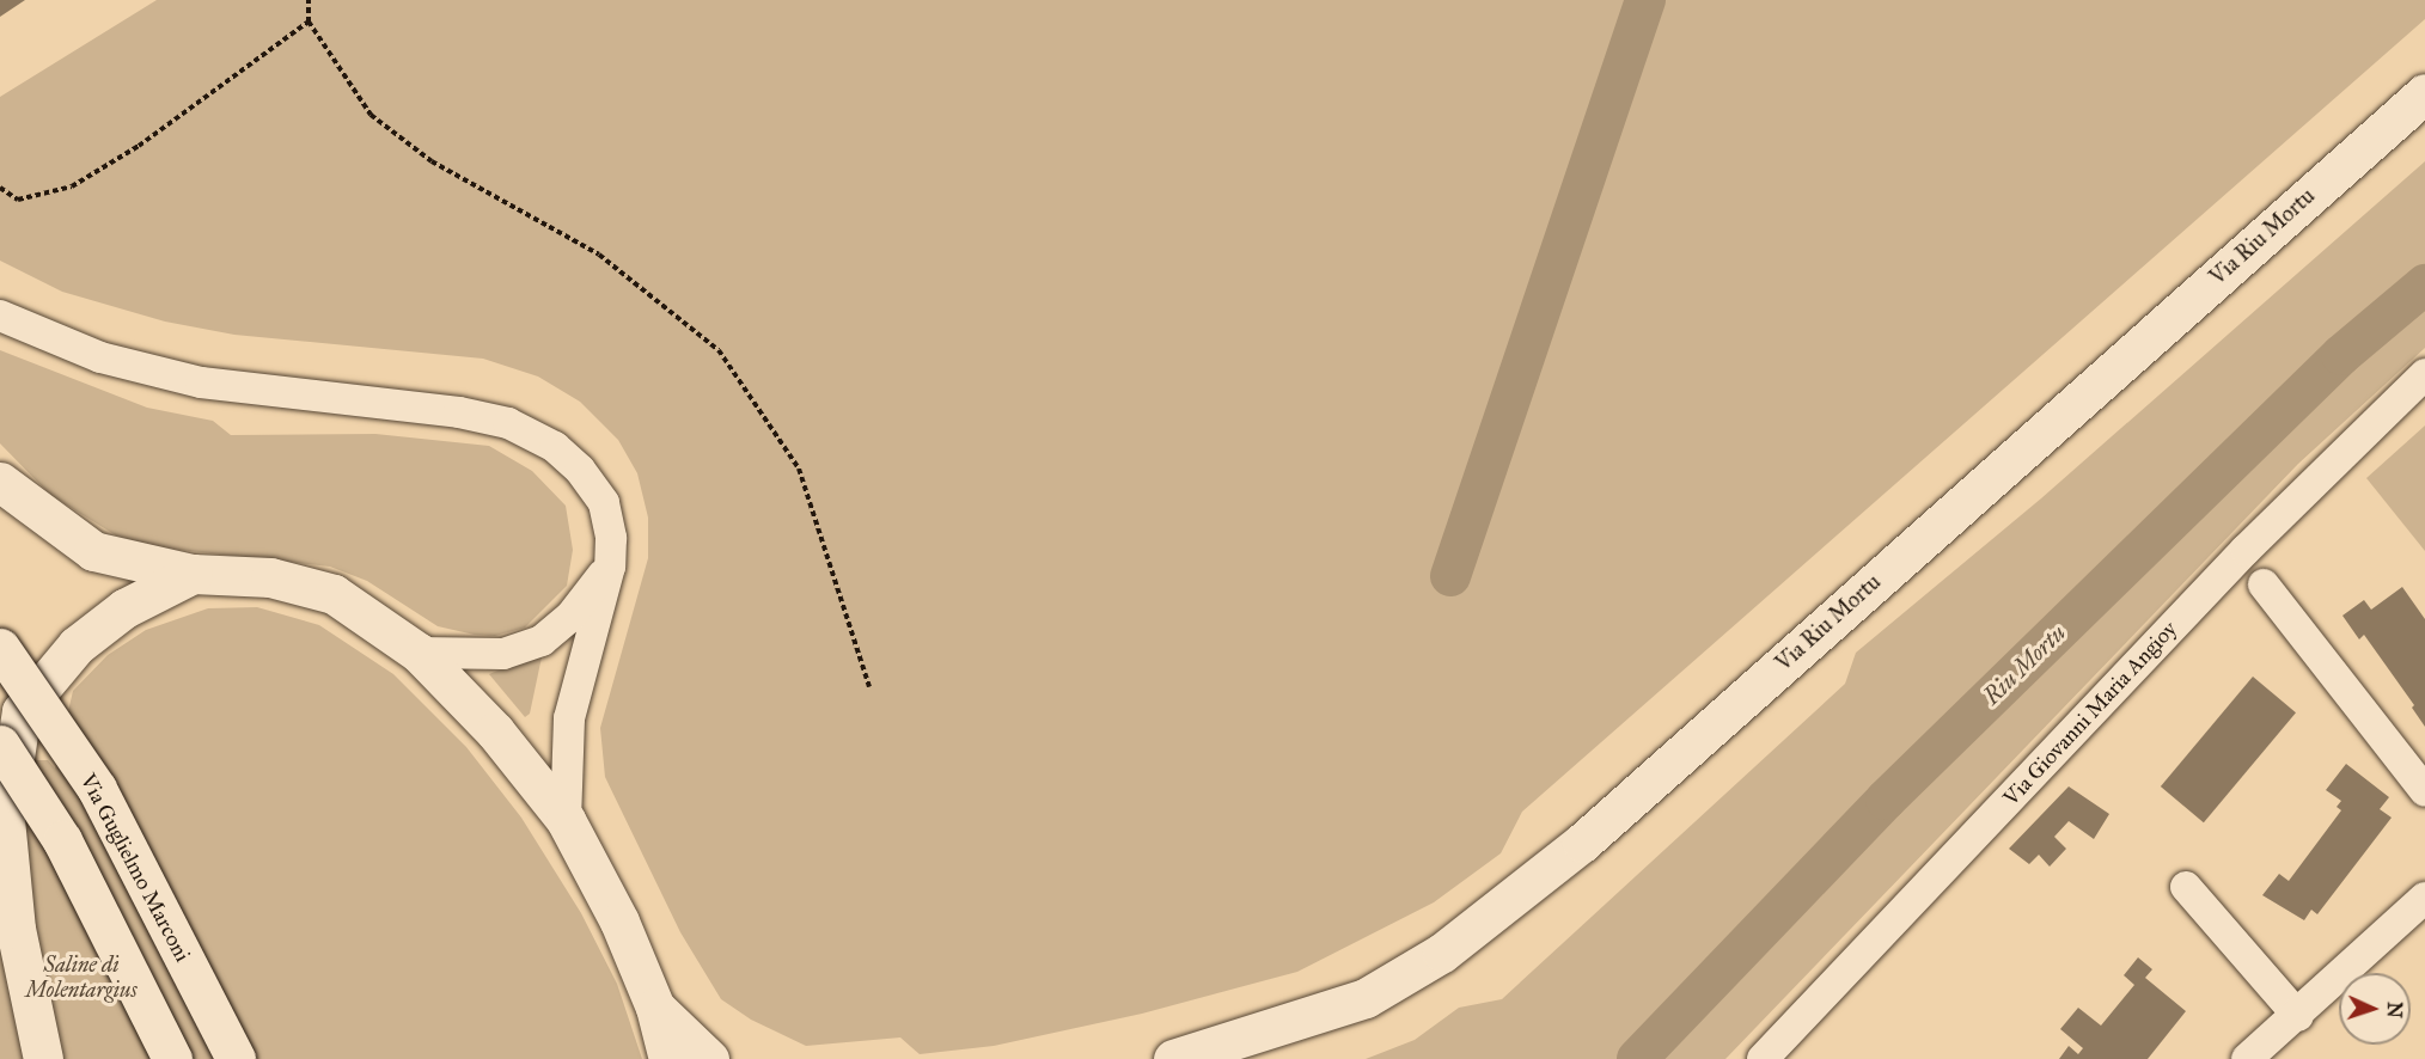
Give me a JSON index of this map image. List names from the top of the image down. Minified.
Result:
{"streets":{"main road":["Via Riu Mortu","Via Guglielmo Marconi"],"street":["Via Giovanni Maria Angioy"]},"water":["Riu Mortu"],"parks":["Saline di Molentargius"],"north":"right"}
